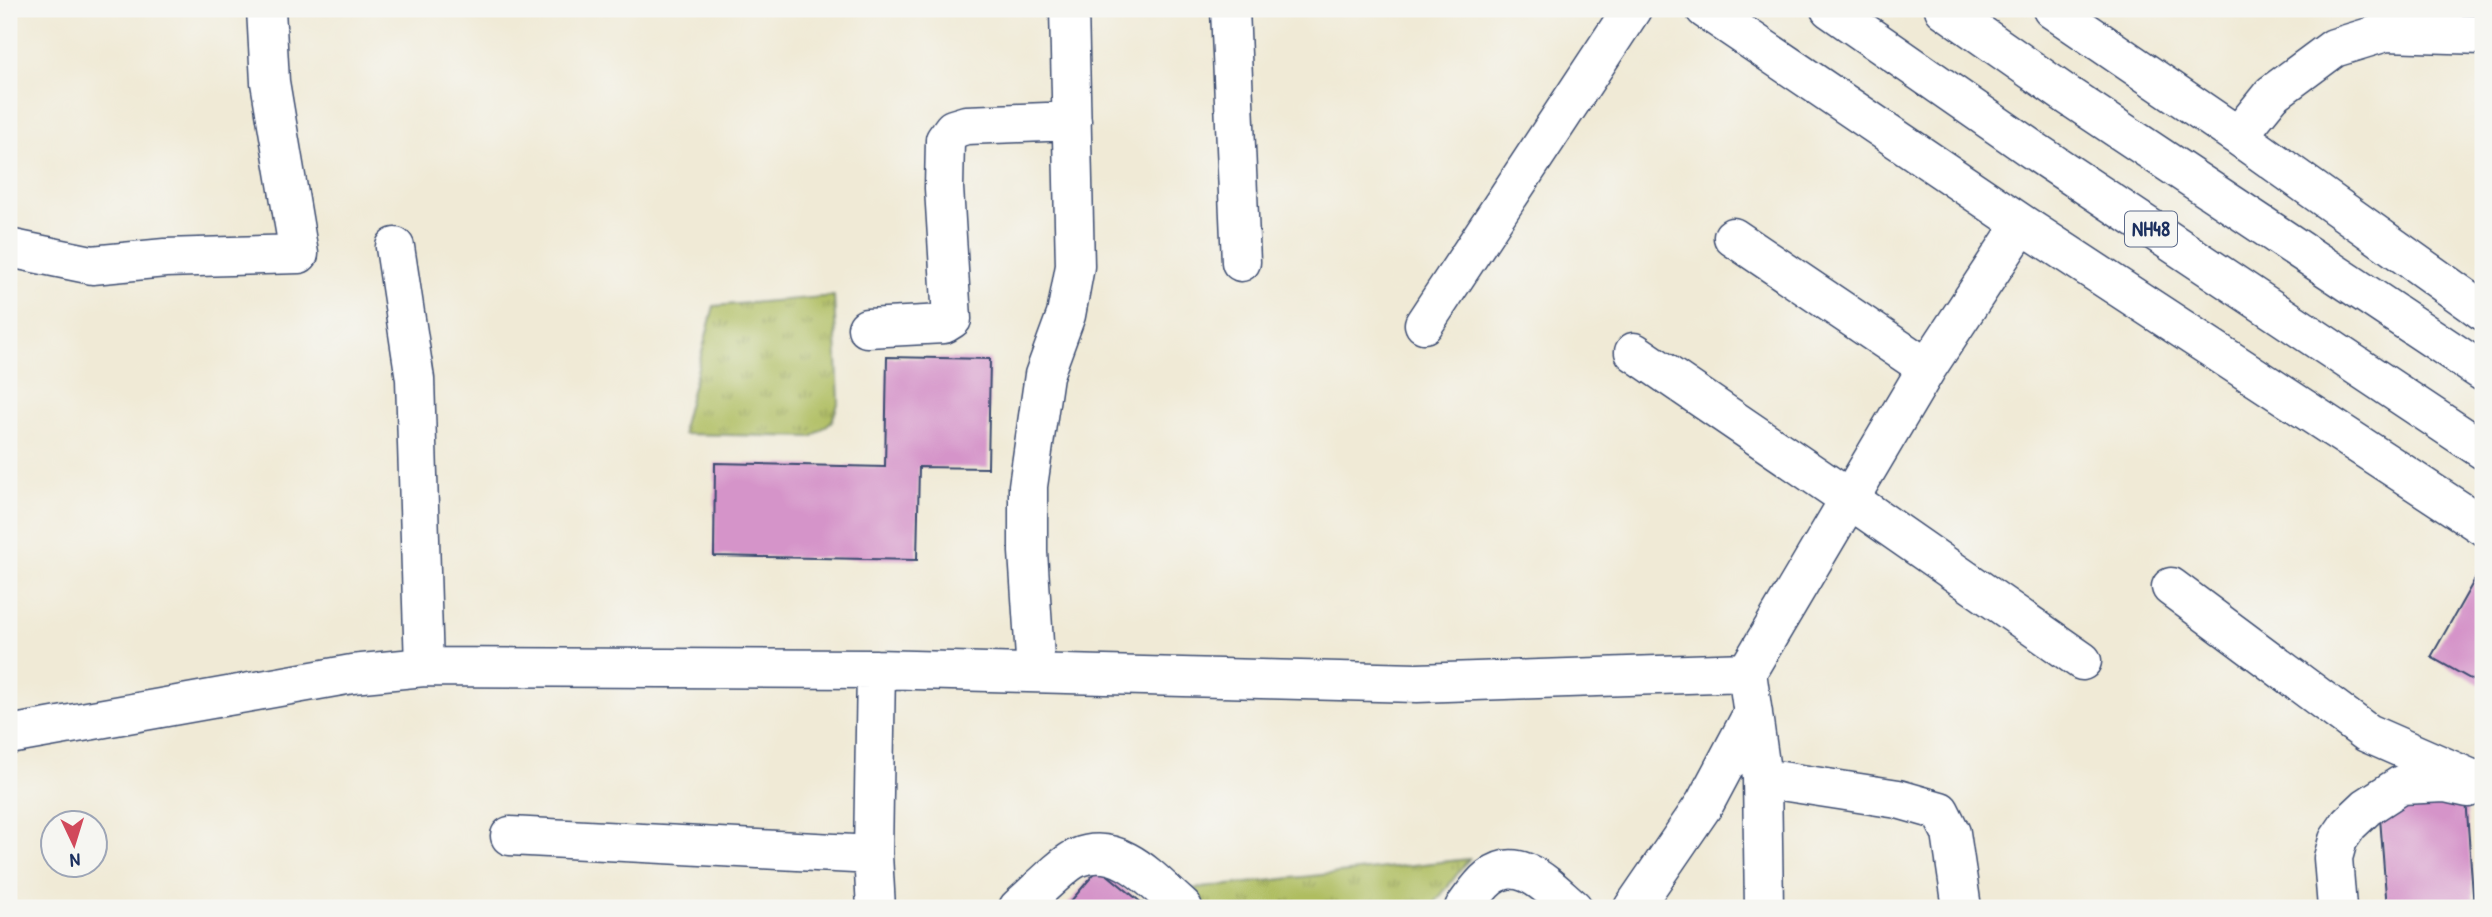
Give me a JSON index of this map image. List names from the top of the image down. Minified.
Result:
{"streets":{"main road":["NH48"]},"north":"bottom"}
